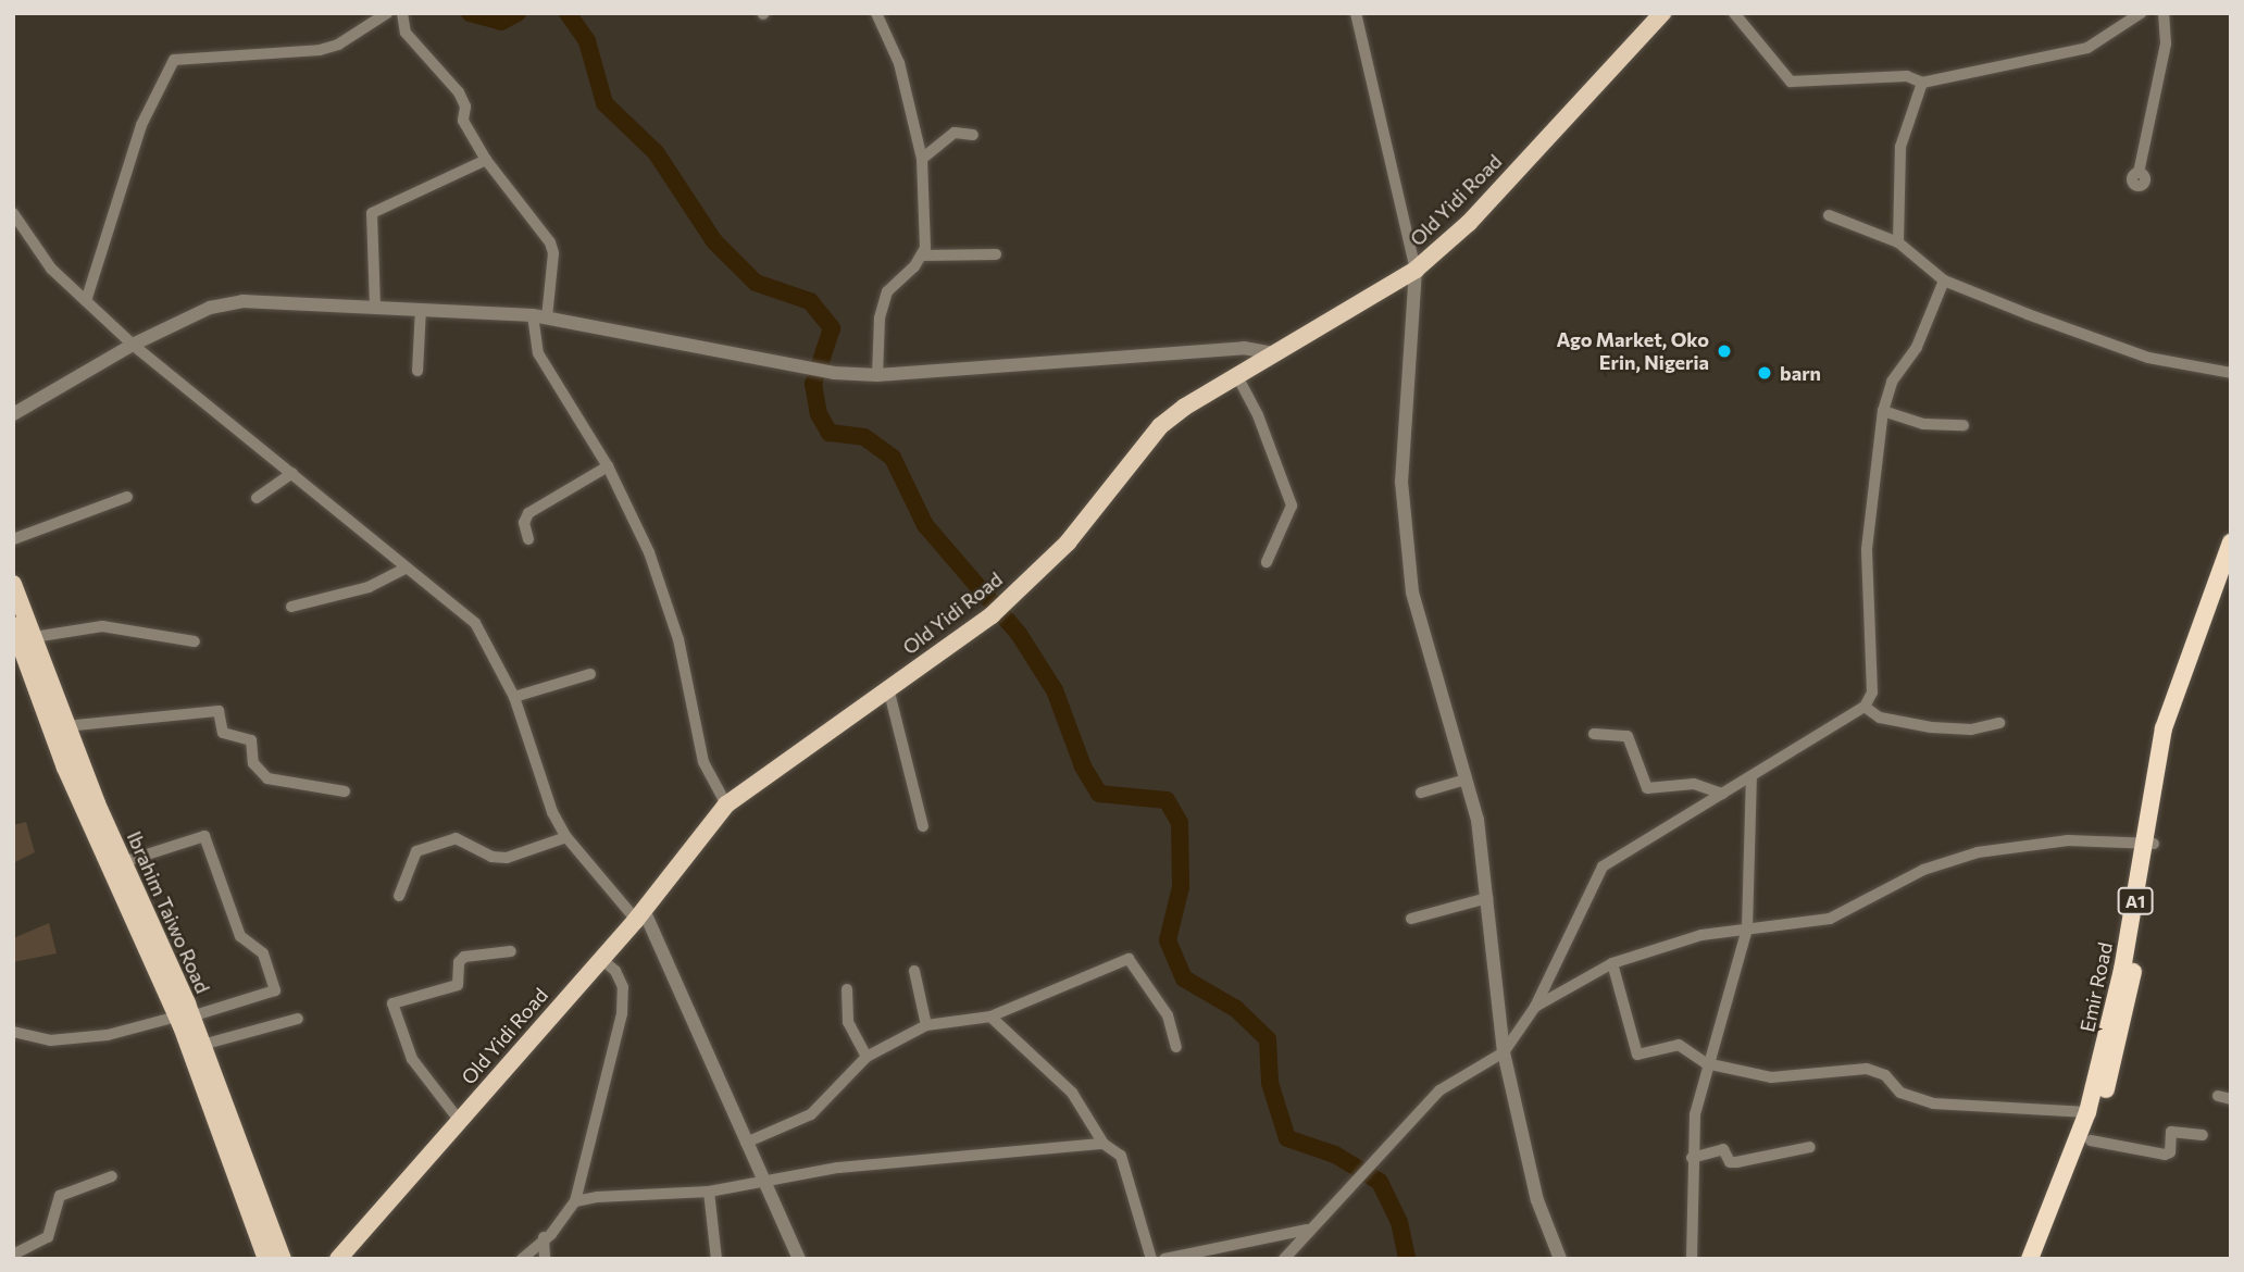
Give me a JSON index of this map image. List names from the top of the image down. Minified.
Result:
{"streets":{"highway":["A1","Emir Road"],"main road":["Old Yidi Road","Ibrahim Taiwo Road"]},"places":["Ago Market, Oko Erin, Nigeria","barn"]}
